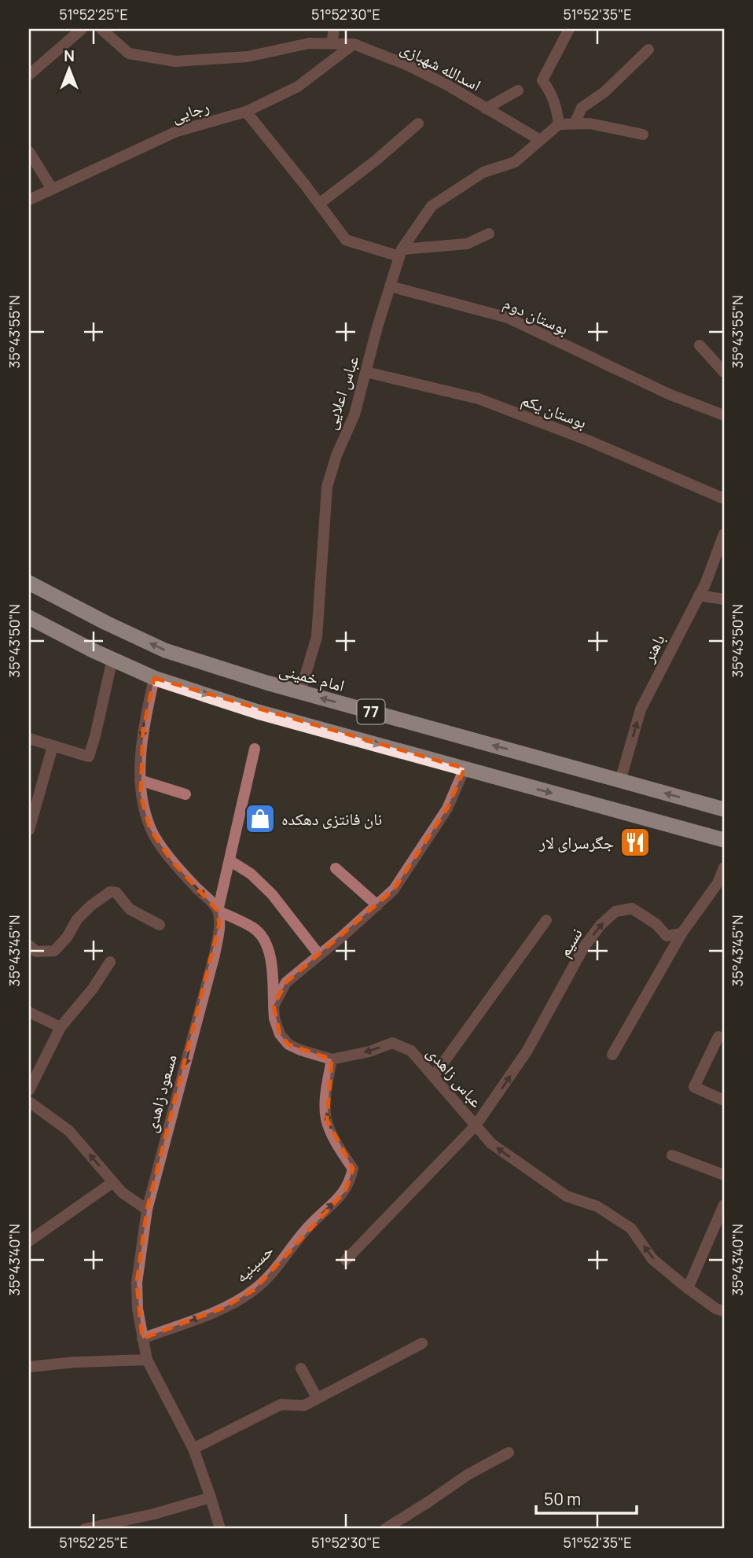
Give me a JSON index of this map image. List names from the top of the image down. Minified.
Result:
{"streets":{"highway":["امام خمینی","77"],"street":["اسدالله شهبازی","رجایی","بوستان دوم","عباس اعلایی","بوستان یکم","باهنر","نسیم","عباس زاهدی","مسعود زاهدی","حسینیه"]},"crossings":[["اسدالله شهبازی","رجایی"],["اسدالله شهبازی","عباس اعلایی"],["بوستان دوم","عباس اعلایی"],["عباس اعلایی","بوستان یکم"],["عباس اعلایی","امام خمینی"],["باهنر","امام خمینی"],["نسیم","عباس زاهدی"],["عباس زاهدی","حسینیه"],["مسعود زاهدی","حسینیه"]],"one_way":["باهنر","عباس زاهدی","مسعود زاهدی","حسینیه"],"places":{"shop":["نان فانتزی دهکده"],"restaurant":["جگرسرای لار"]},"scale_bar":"50 m","north":"top","coordinates":["51°52'25\"E","51°52'30\"E","51°52'35\"E","35°43'55\"N","35°43'50\"N","35°43'45\"N","35°43'40\"N"]}
